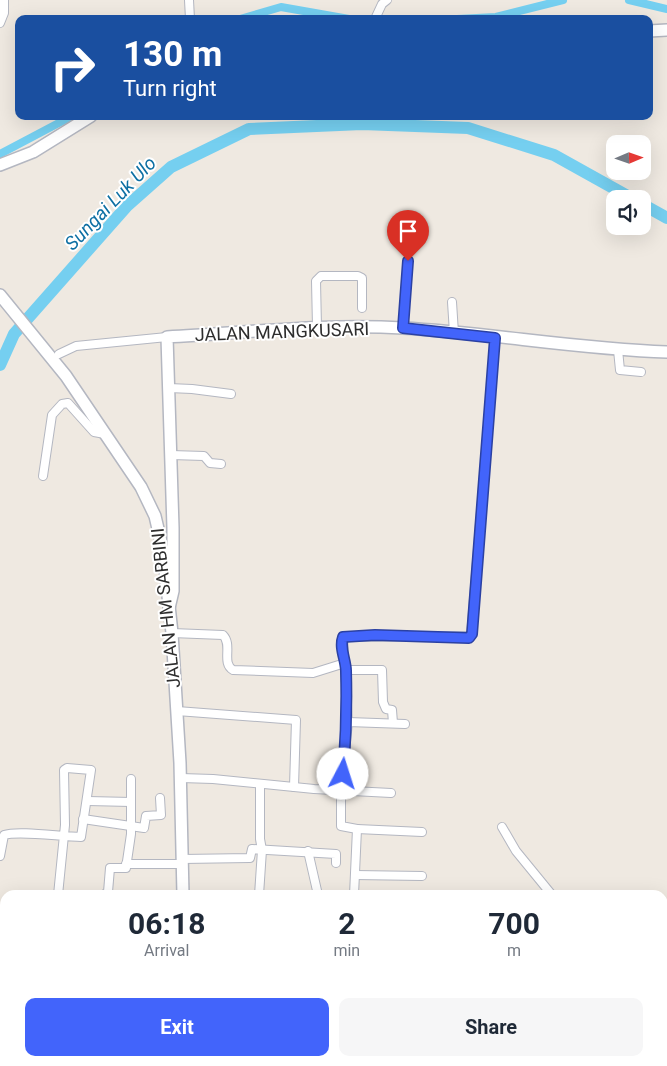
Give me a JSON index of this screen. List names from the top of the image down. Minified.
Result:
{"streets":{"main road":["JALAN MANGKUSARI","JALAN HM SARBINI"]},"water":["Sungai Luk Ulo"],"north":"right","page":{"turn":["130 m","Turn right"],"eta":["06:18","Arrival","2","min","700","m"],"buttons":["Exit","Share"]}}
